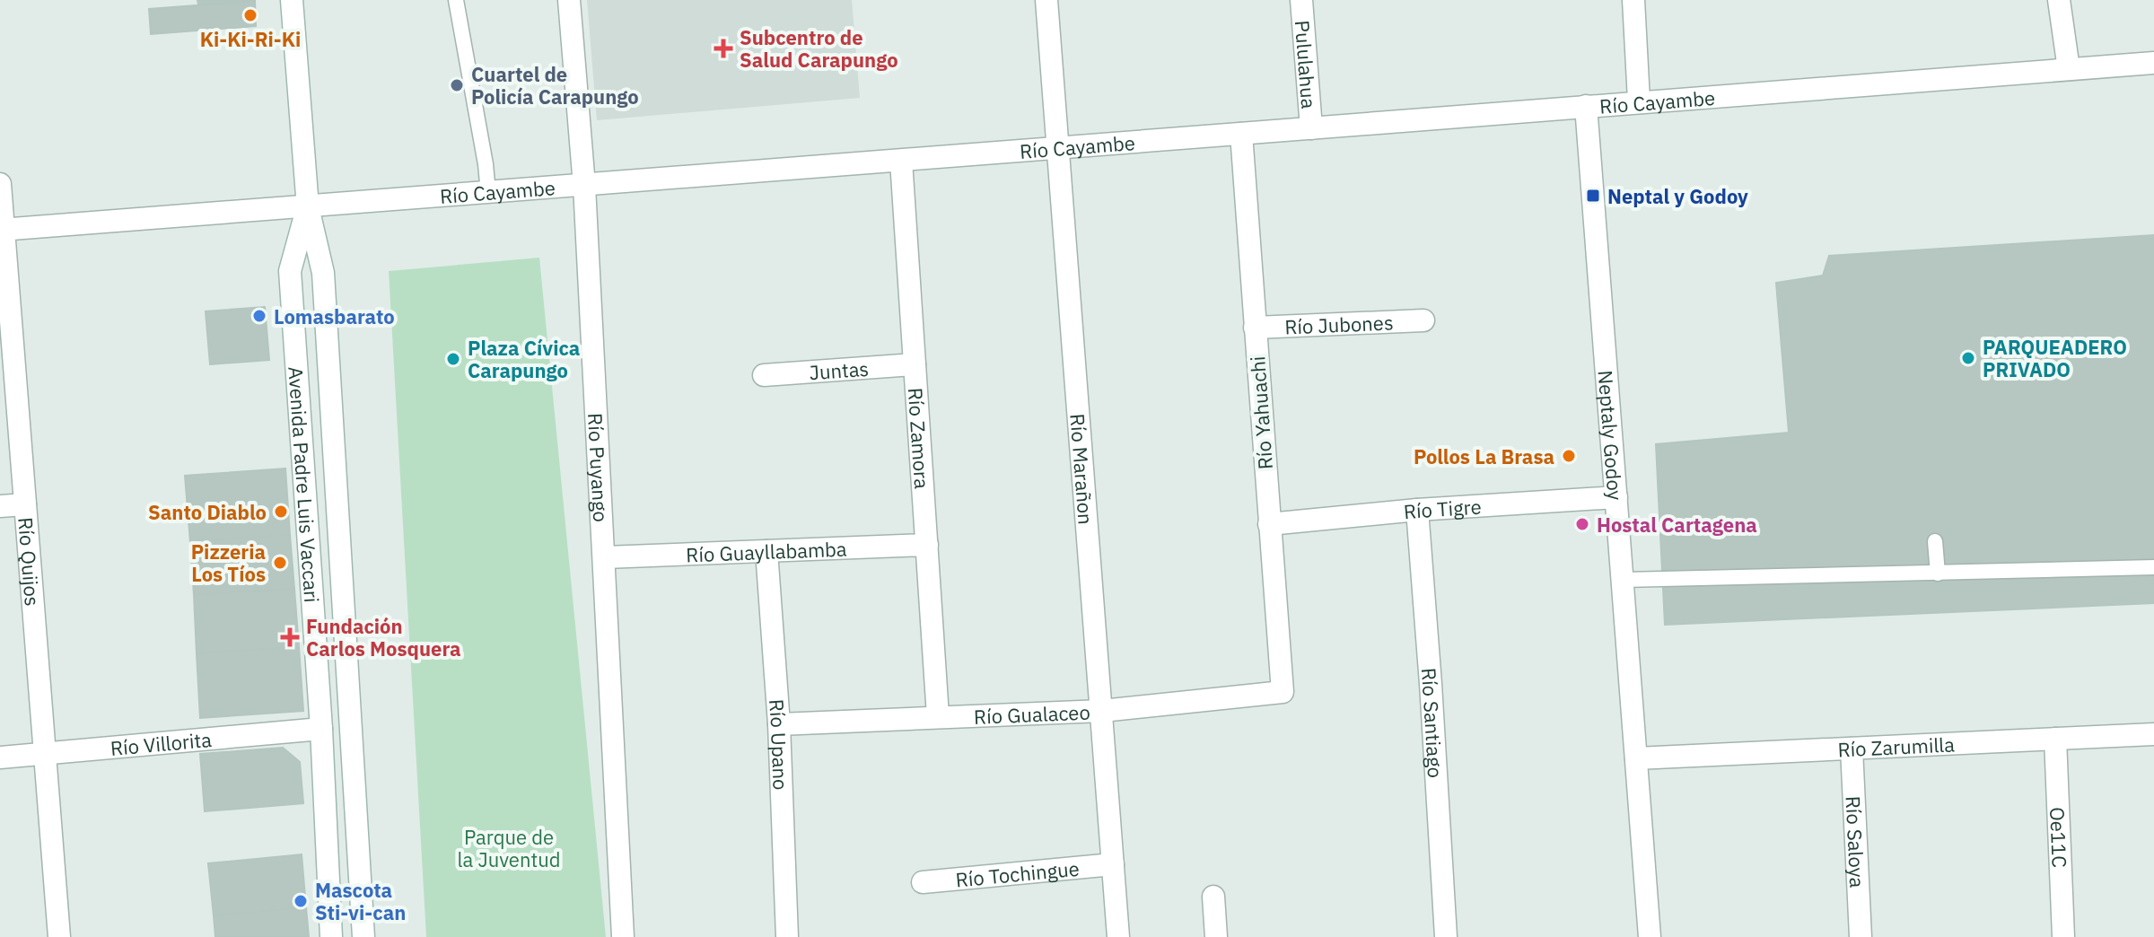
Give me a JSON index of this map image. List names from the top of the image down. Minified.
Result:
{"streets":{"street":["Pululahua","Río Cayambe","Río Jubones","Juntas","Río Yahuachi","Neptaly Godoy","Río Zamora","Río Puyango","Río Marañon","Avenida Padre Luis Vaccari","Río Tigre","Río Guayllabamba","Río Quijos","Río Gualaceo","Río Santiago","Río Villorita","Río Upano","Río Zarumilla","Oe11C","Río Saloya","Río Tochingue"]},"crossings":[["Pululahua","Río Cayambe"],["Río Cayambe","Río Yahuachi"],["Río Cayambe","Neptaly Godoy"],["Río Cayambe","Río Zamora"],["Río Cayambe","Río Puyango"],["Río Cayambe","Río Marañon"],["Río Cayambe","Avenida Padre Luis Vaccari"],["Río Cayambe","Río Quijos"],["Río Jubones","Río Yahuachi"],["Juntas","Río Zamora"],["Río Yahuachi","Río Tigre"],["Río Yahuachi","Río Gualaceo"],["Neptaly Godoy","Río Tigre"],["Neptaly Godoy","Río Zarumilla"],["Río Zamora","Río Guayllabamba"],["Río Zamora","Río Gualaceo"],["Río Puyango","Río Guayllabamba"],["Río Marañon","Río Gualaceo"],["Río Marañon","Río Tochingue"],["Avenida Padre Luis Vaccari","Río Villorita"],["Río Tigre","Río Santiago"],["Río Guayllabamba","Río Upano"],["Río Quijos","Río Villorita"],["Río Gualaceo","Río Upano"],["Río Zarumilla","Oe11C"],["Río Zarumilla","Río Saloya"]],"parks":["Parque de la Juventud"],"places":{"other":["Ki-Ki-Ri-Ki","Cuartel de Policía Carapungo","Lomasbarato","PARQUEADERO PRIVADO","Plaza Cívica Carapungo","Pollos La Brasa","Santo Diablo","Hostal Cartagena","Pizzeria Los Tíos","Mascota Sti-vi-can"],"health":["Subcentro de Salud Carapungo","Fundación Carlos Mosquera"],"transit":["Neptal y Godoy"]}}
